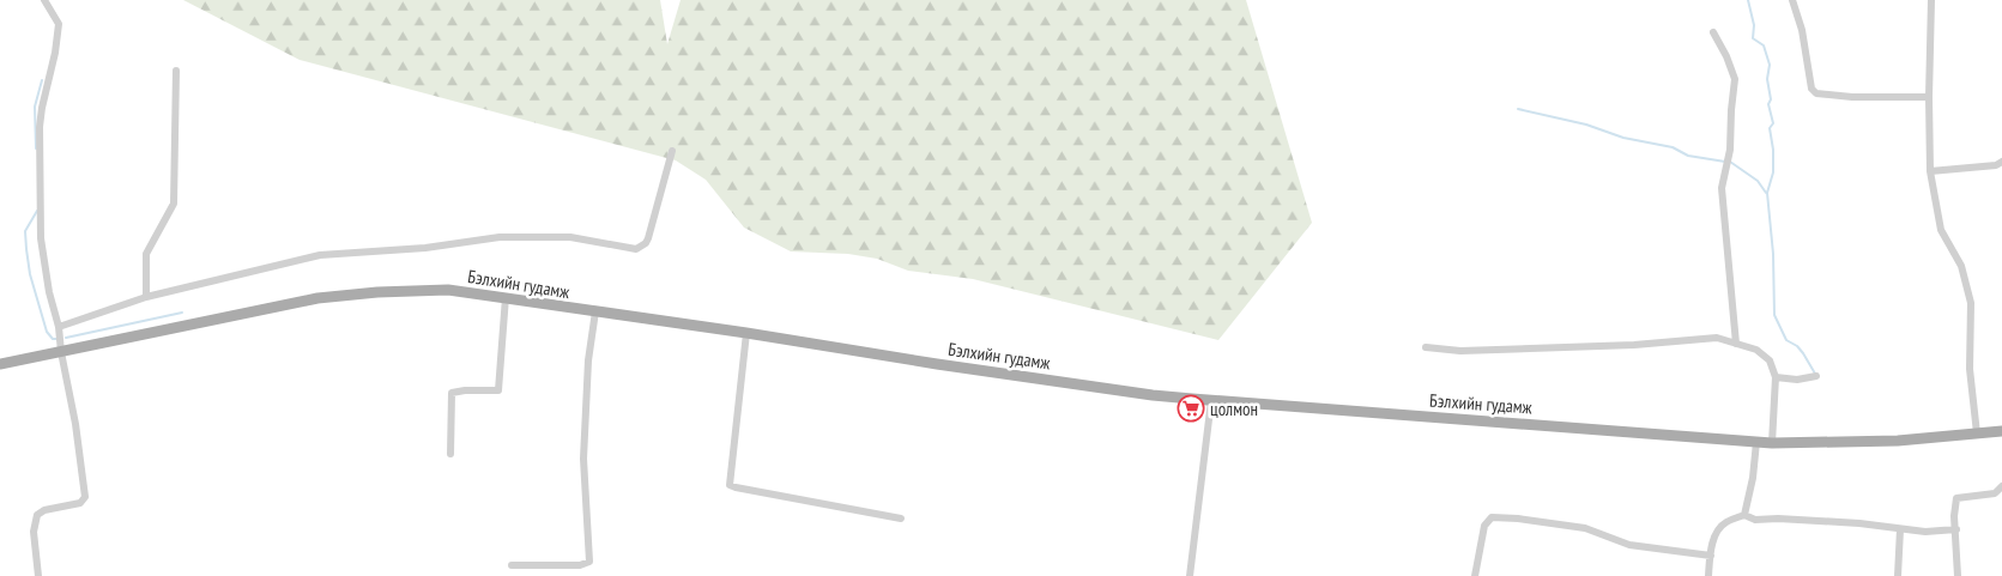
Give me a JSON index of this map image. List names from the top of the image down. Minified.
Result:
{"streets":{"main road":["Бэлхийн гудамж"]},"places":{"supermarket":["цолмон"]}}
